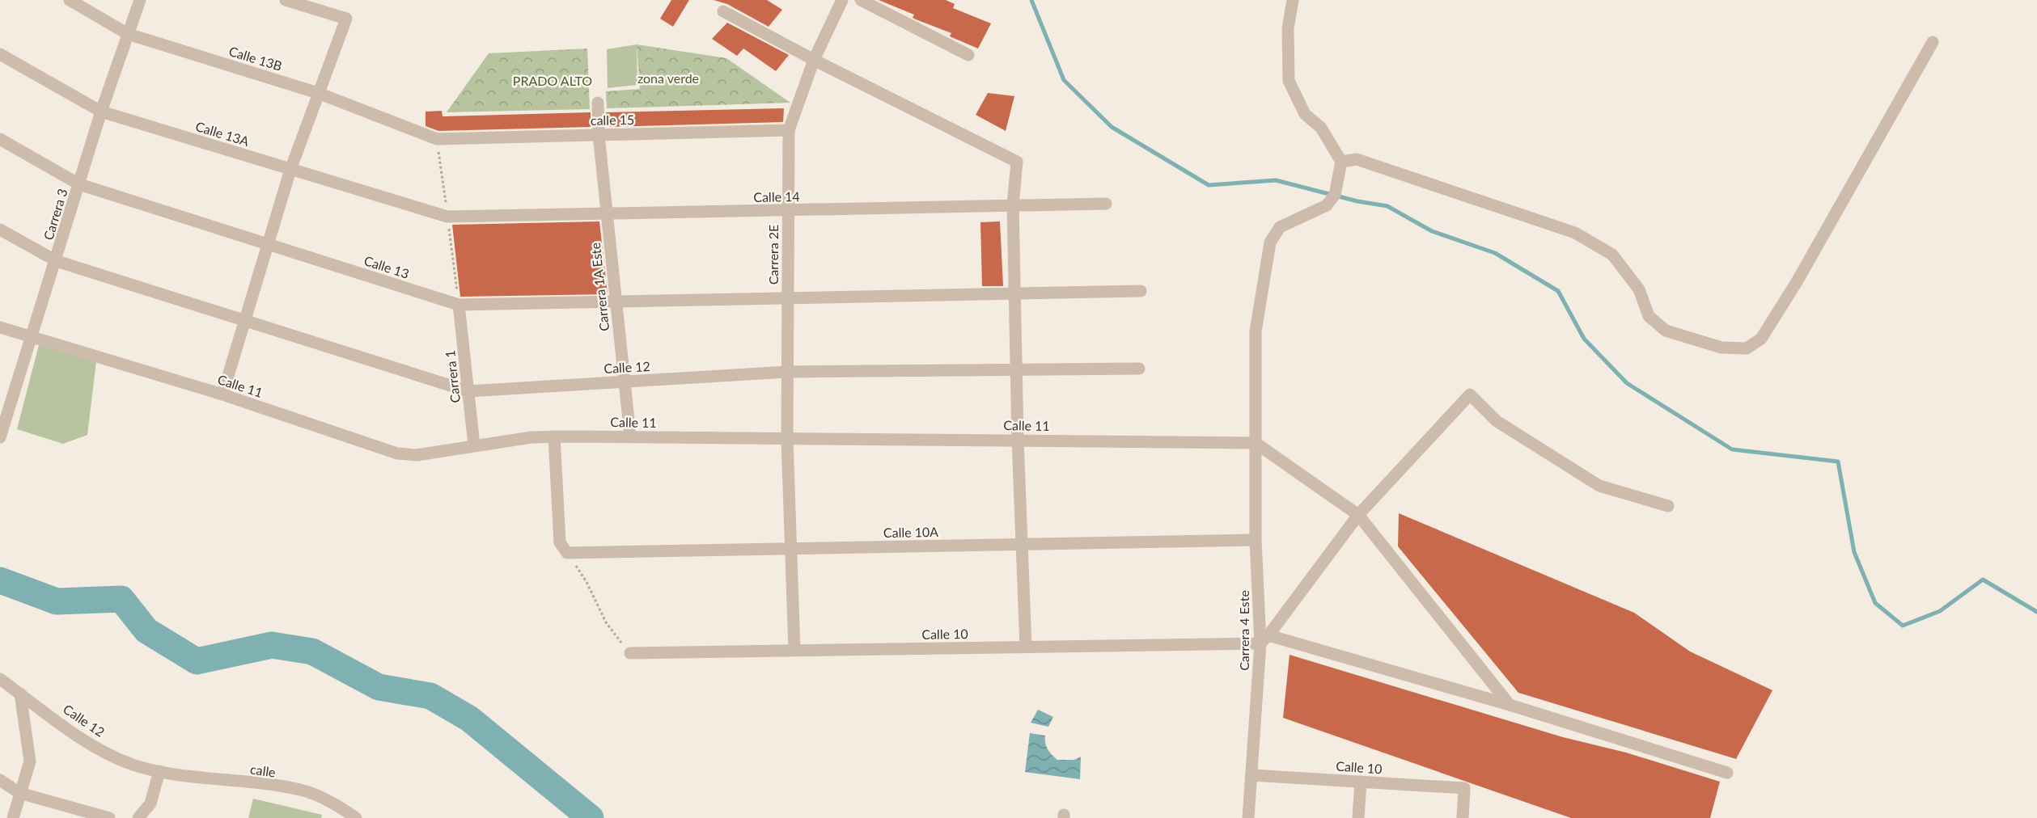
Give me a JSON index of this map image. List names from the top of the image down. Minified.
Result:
{"streets":{"street":["Calle 13B","calle 15","Calle 13A","Calle 14","Carrera 3","Carrera 2E","Calle 13","Carrera 1A Este","Calle 12","Carrera 1","Calle 11","Calle 10A","Carrera 4 Este","Calle 10","calle"]},"crossings":[["Calle 13B","calle 15"],["Calle 13B","Carrera 3"],["calle 15","Carrera 2E"],["calle 15","Carrera 1A Este"],["Calle 13A","Calle 14"],["Calle 13A","Carrera 3"],["Calle 14","Carrera 2E"],["Calle 14","Carrera 1A Este"],["Carrera 3","Calle 13"],["Carrera 3","Calle 11"],["Carrera 2E","Calle 13"],["Carrera 2E","Calle 12"],["Carrera 2E","Calle 11"],["Carrera 2E","Calle 10A"],["Carrera 2E","Calle 10"],["Calle 13","Carrera 1A Este"],["Calle 13","Carrera 1"],["Carrera 1A Este","Calle 12"],["Carrera 1A Este","Calle 11"],["Calle 12","Carrera 1"],["Calle 12","calle"],["Carrera 1","Calle 11"],["Calle 11","Carrera 4 Este"],["Calle 10A","Carrera 4 Este"],["Carrera 4 Este","Calle 10"]],"parks":["zona verde","PRADO ALTO"]}
